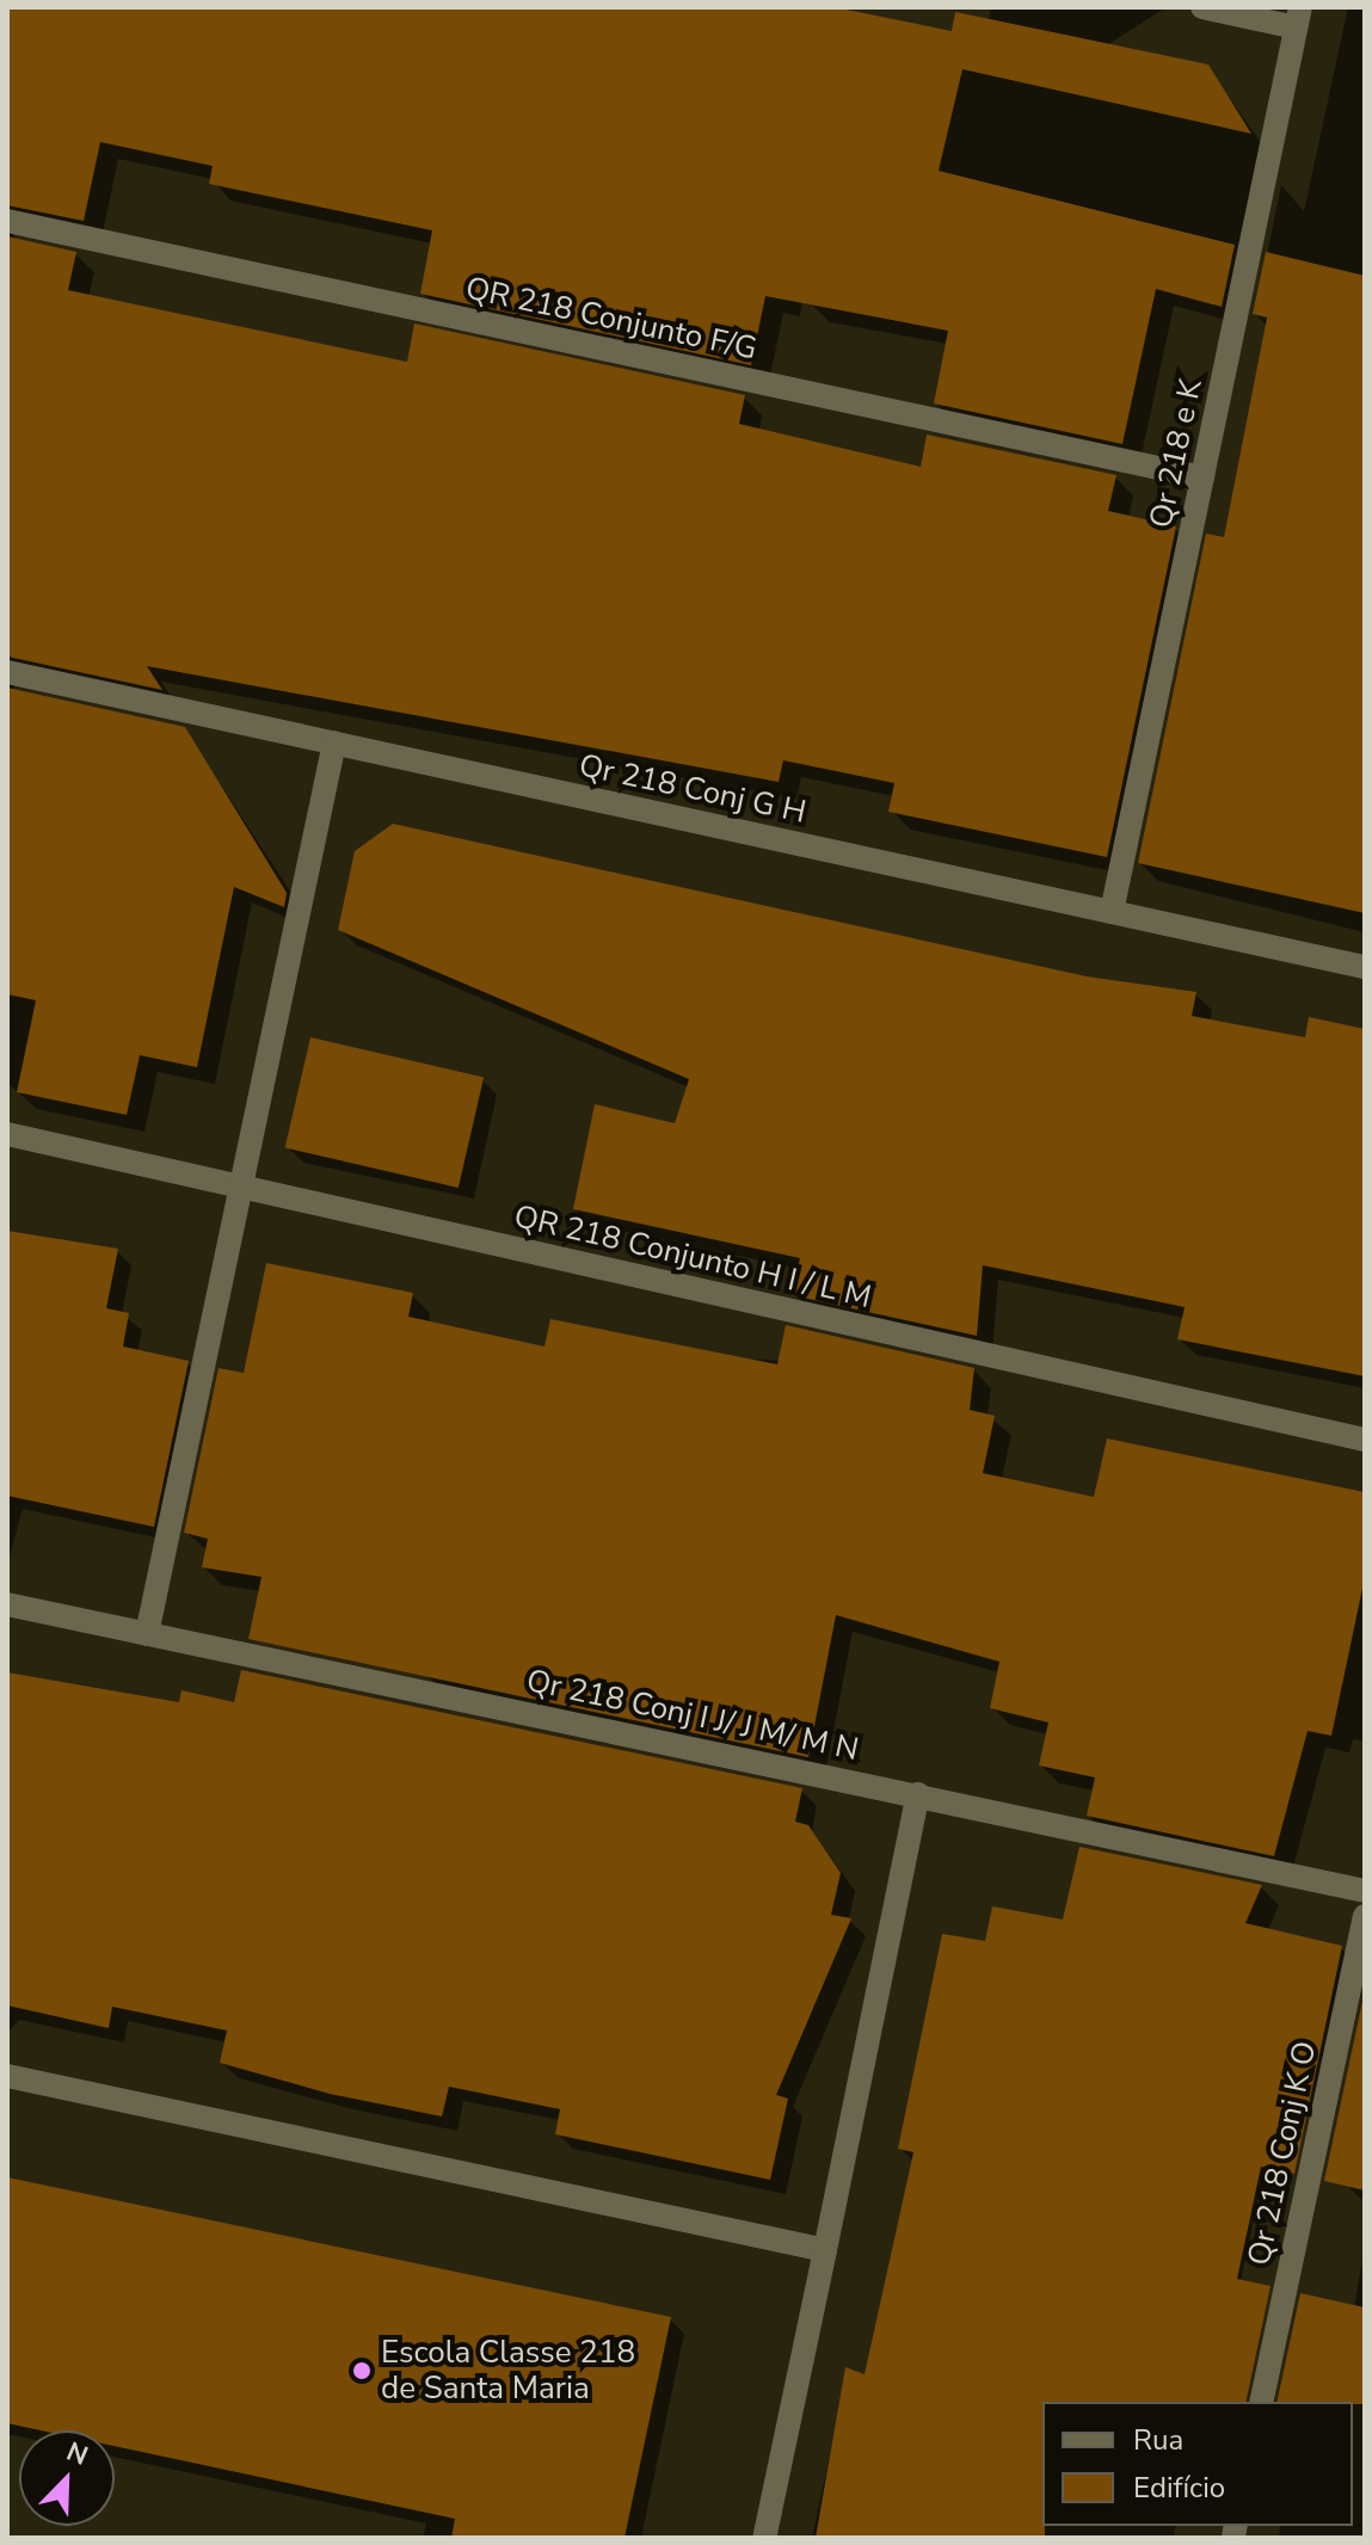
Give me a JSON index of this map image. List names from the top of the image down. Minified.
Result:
{"streets":{"street":["QR 218 Conjunto F/G","Qr 218 e K","Qr 218 Conj G H","QR 218 Conjunto H I / L M","Qr 218 Conj I J/ J M/ M N","Qr 218 Conj K O"]},"crossings":[["QR 218 Conjunto F/G","Qr 218 e K"],["Qr 218 e K","Qr 218 Conj G H"]],"places":["Escola Classe 218 de Santa Maria"],"legend":["Rua","Edifício"],"north":"top right"}
